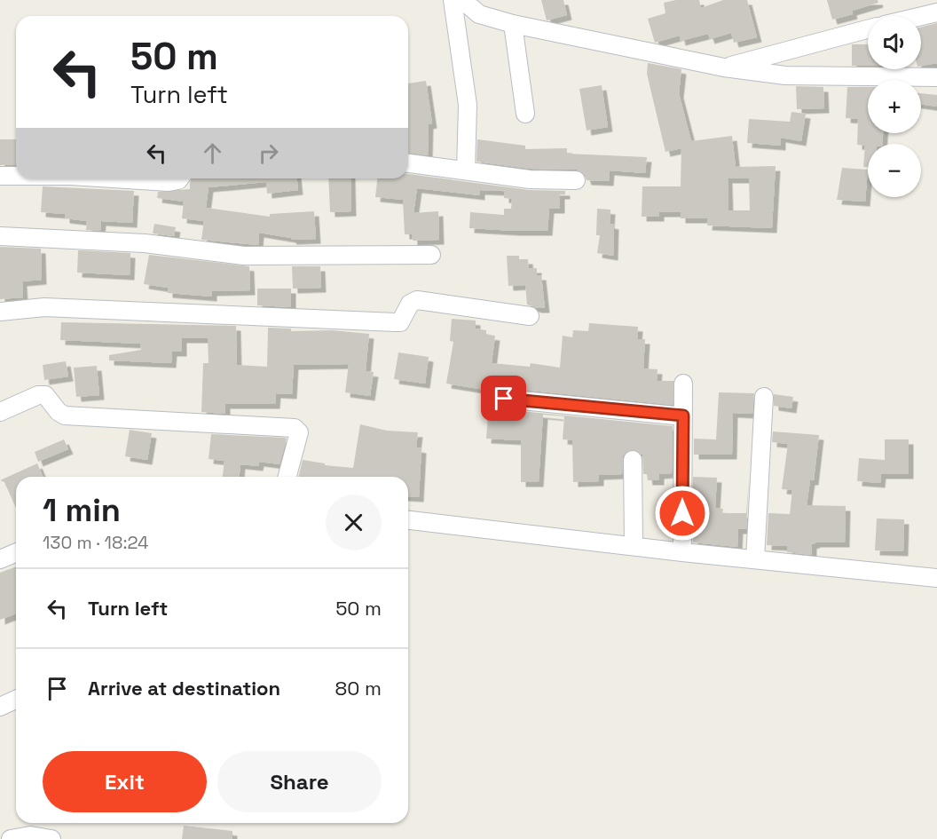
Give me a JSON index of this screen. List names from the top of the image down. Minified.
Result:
{"page":{"map_buttons":["+","−"],"turn":["50 m","Turn left"],"heading":["1 min","130 m · 18:24"],"list":[{"name":"Turn left","value":"50 m"},{"name":"Arrive at destination","value":"80 m"}],"buttons":["Exit","Share"]}}
